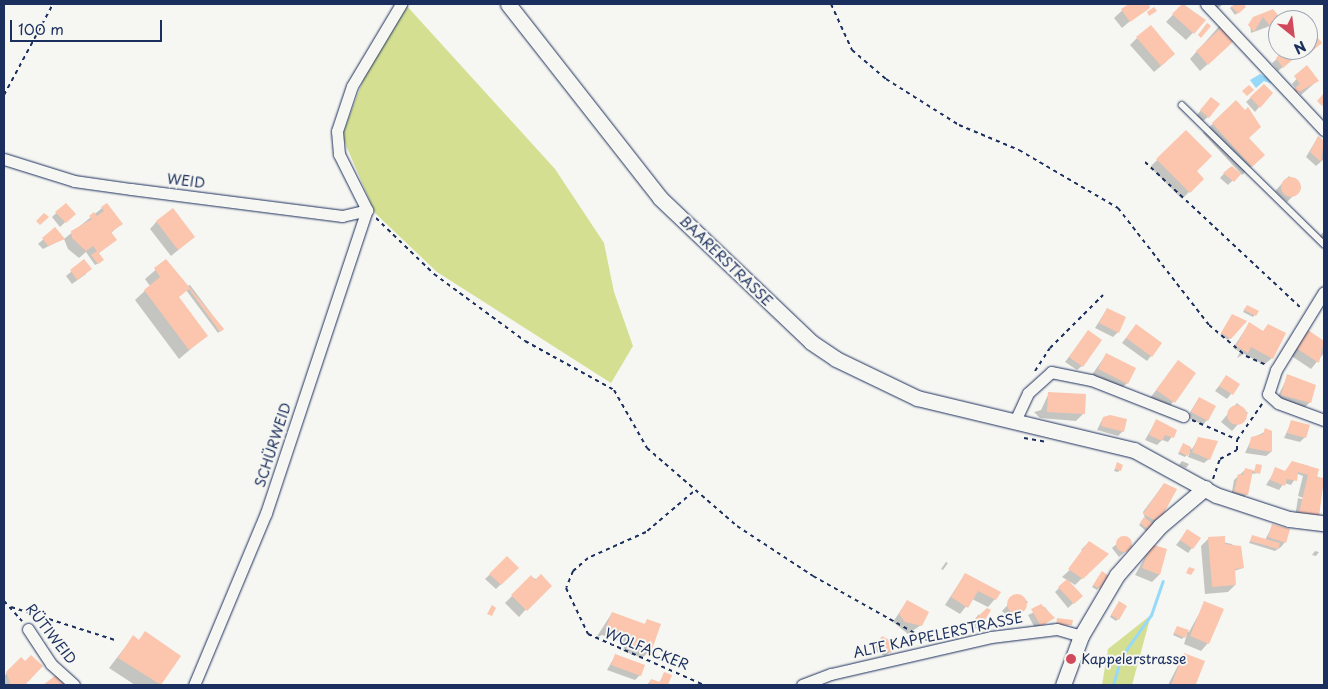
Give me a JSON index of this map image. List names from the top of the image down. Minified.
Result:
{"streets":{"street":["WEID","BAARERSTRASSE","SCHÜRWEID","RÜTIWEID","ALTE KAPPELERSTRASSE"],"path":["WOLFACKER"]},"crossings":[["WEID","SCHÜRWEID"]],"places":["Kappelerstrasse"],"scale_bar":"100 m","north":"bottom right"}
